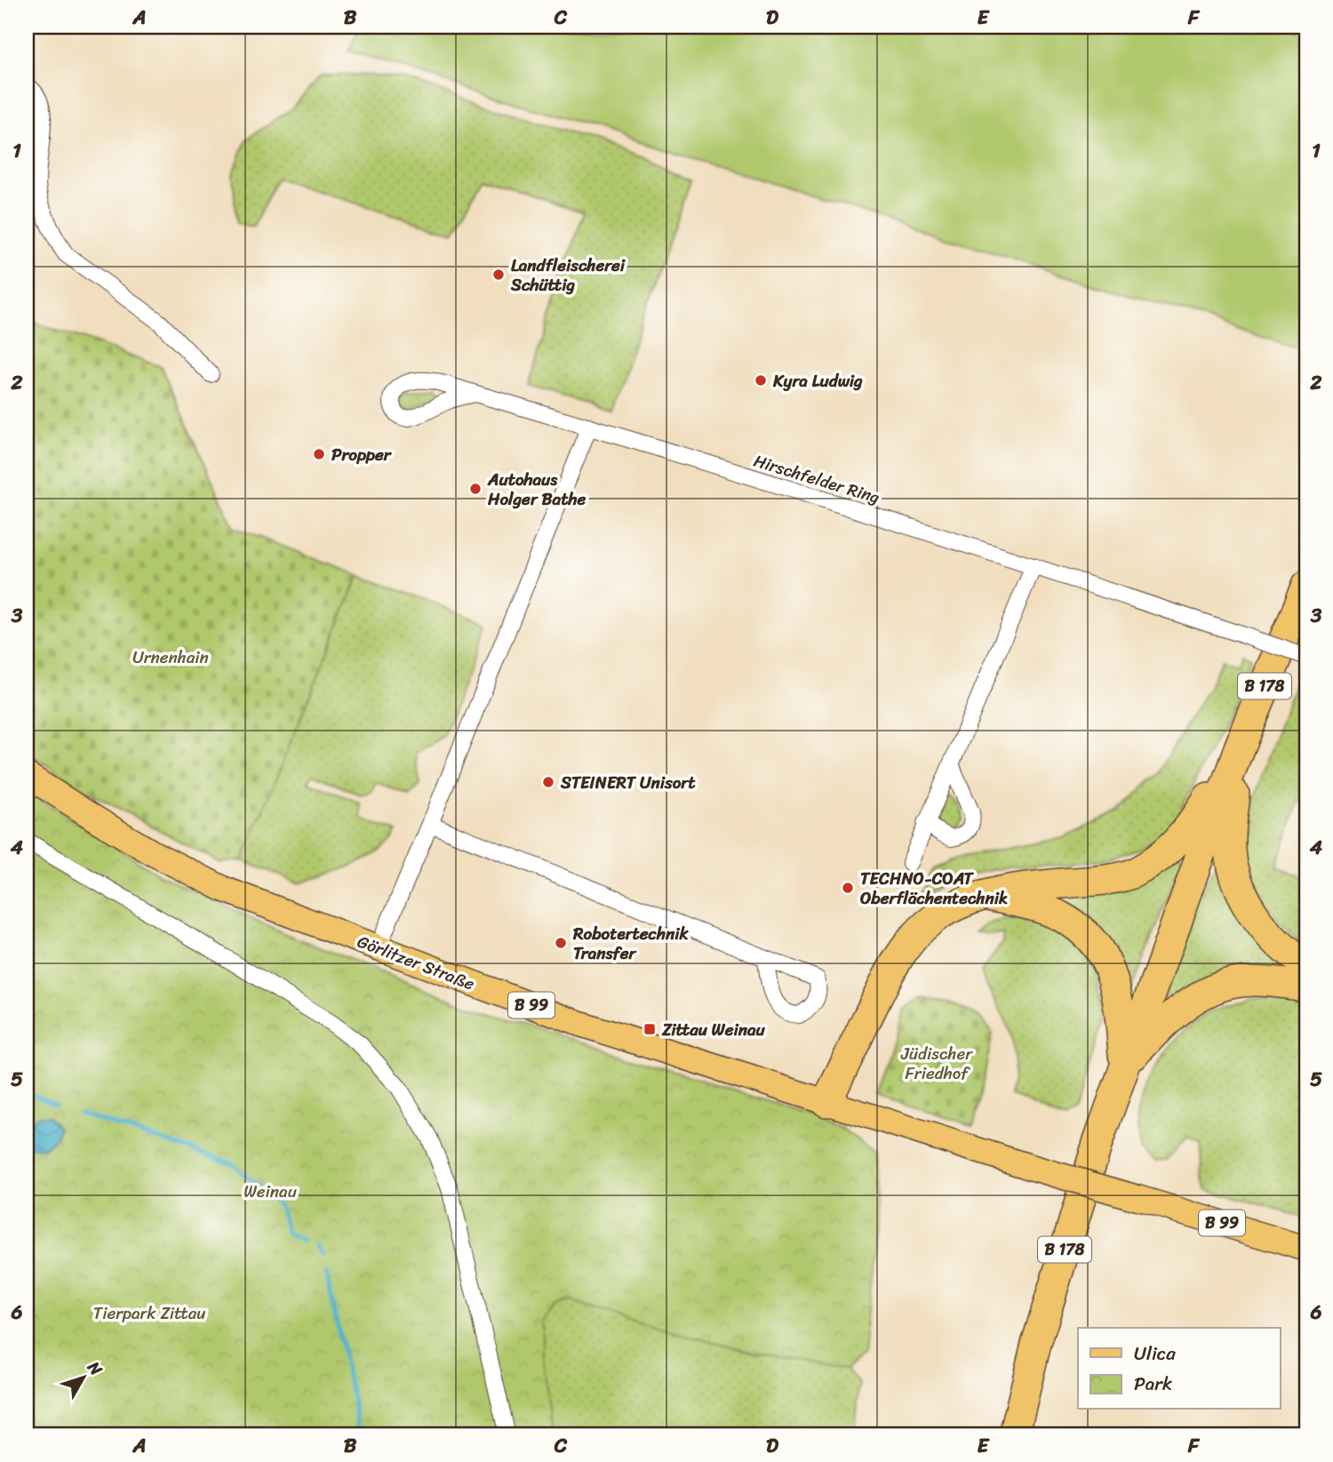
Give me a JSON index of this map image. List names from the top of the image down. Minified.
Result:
{"streets":{"highway":["B 178"],"main road":["Görlitzer Straße","B 99"],"street":["Hirschfelder Ring"]},"crossings":[["Görlitzer Straße","B 99"]],"parks":["Urnenhain","Jüdischer Friedhof","Weinau","Tierpark Zittau"],"places":{"other":["Landfleischerei Schüttig","Kyra Ludwig","Propper","Autohaus Holger Bathe","STEINERT Unisort","TECHNO-COAT Oberflächentechnik","Robotertechnik Transfer"],"transit":["Zittau Weinau"]},"legend":["Ulica","Park"],"north":"top right","grid":{"columns":["A","B","C","D","E","F"],"rows":["1","2","3","4","5","6"]}}
